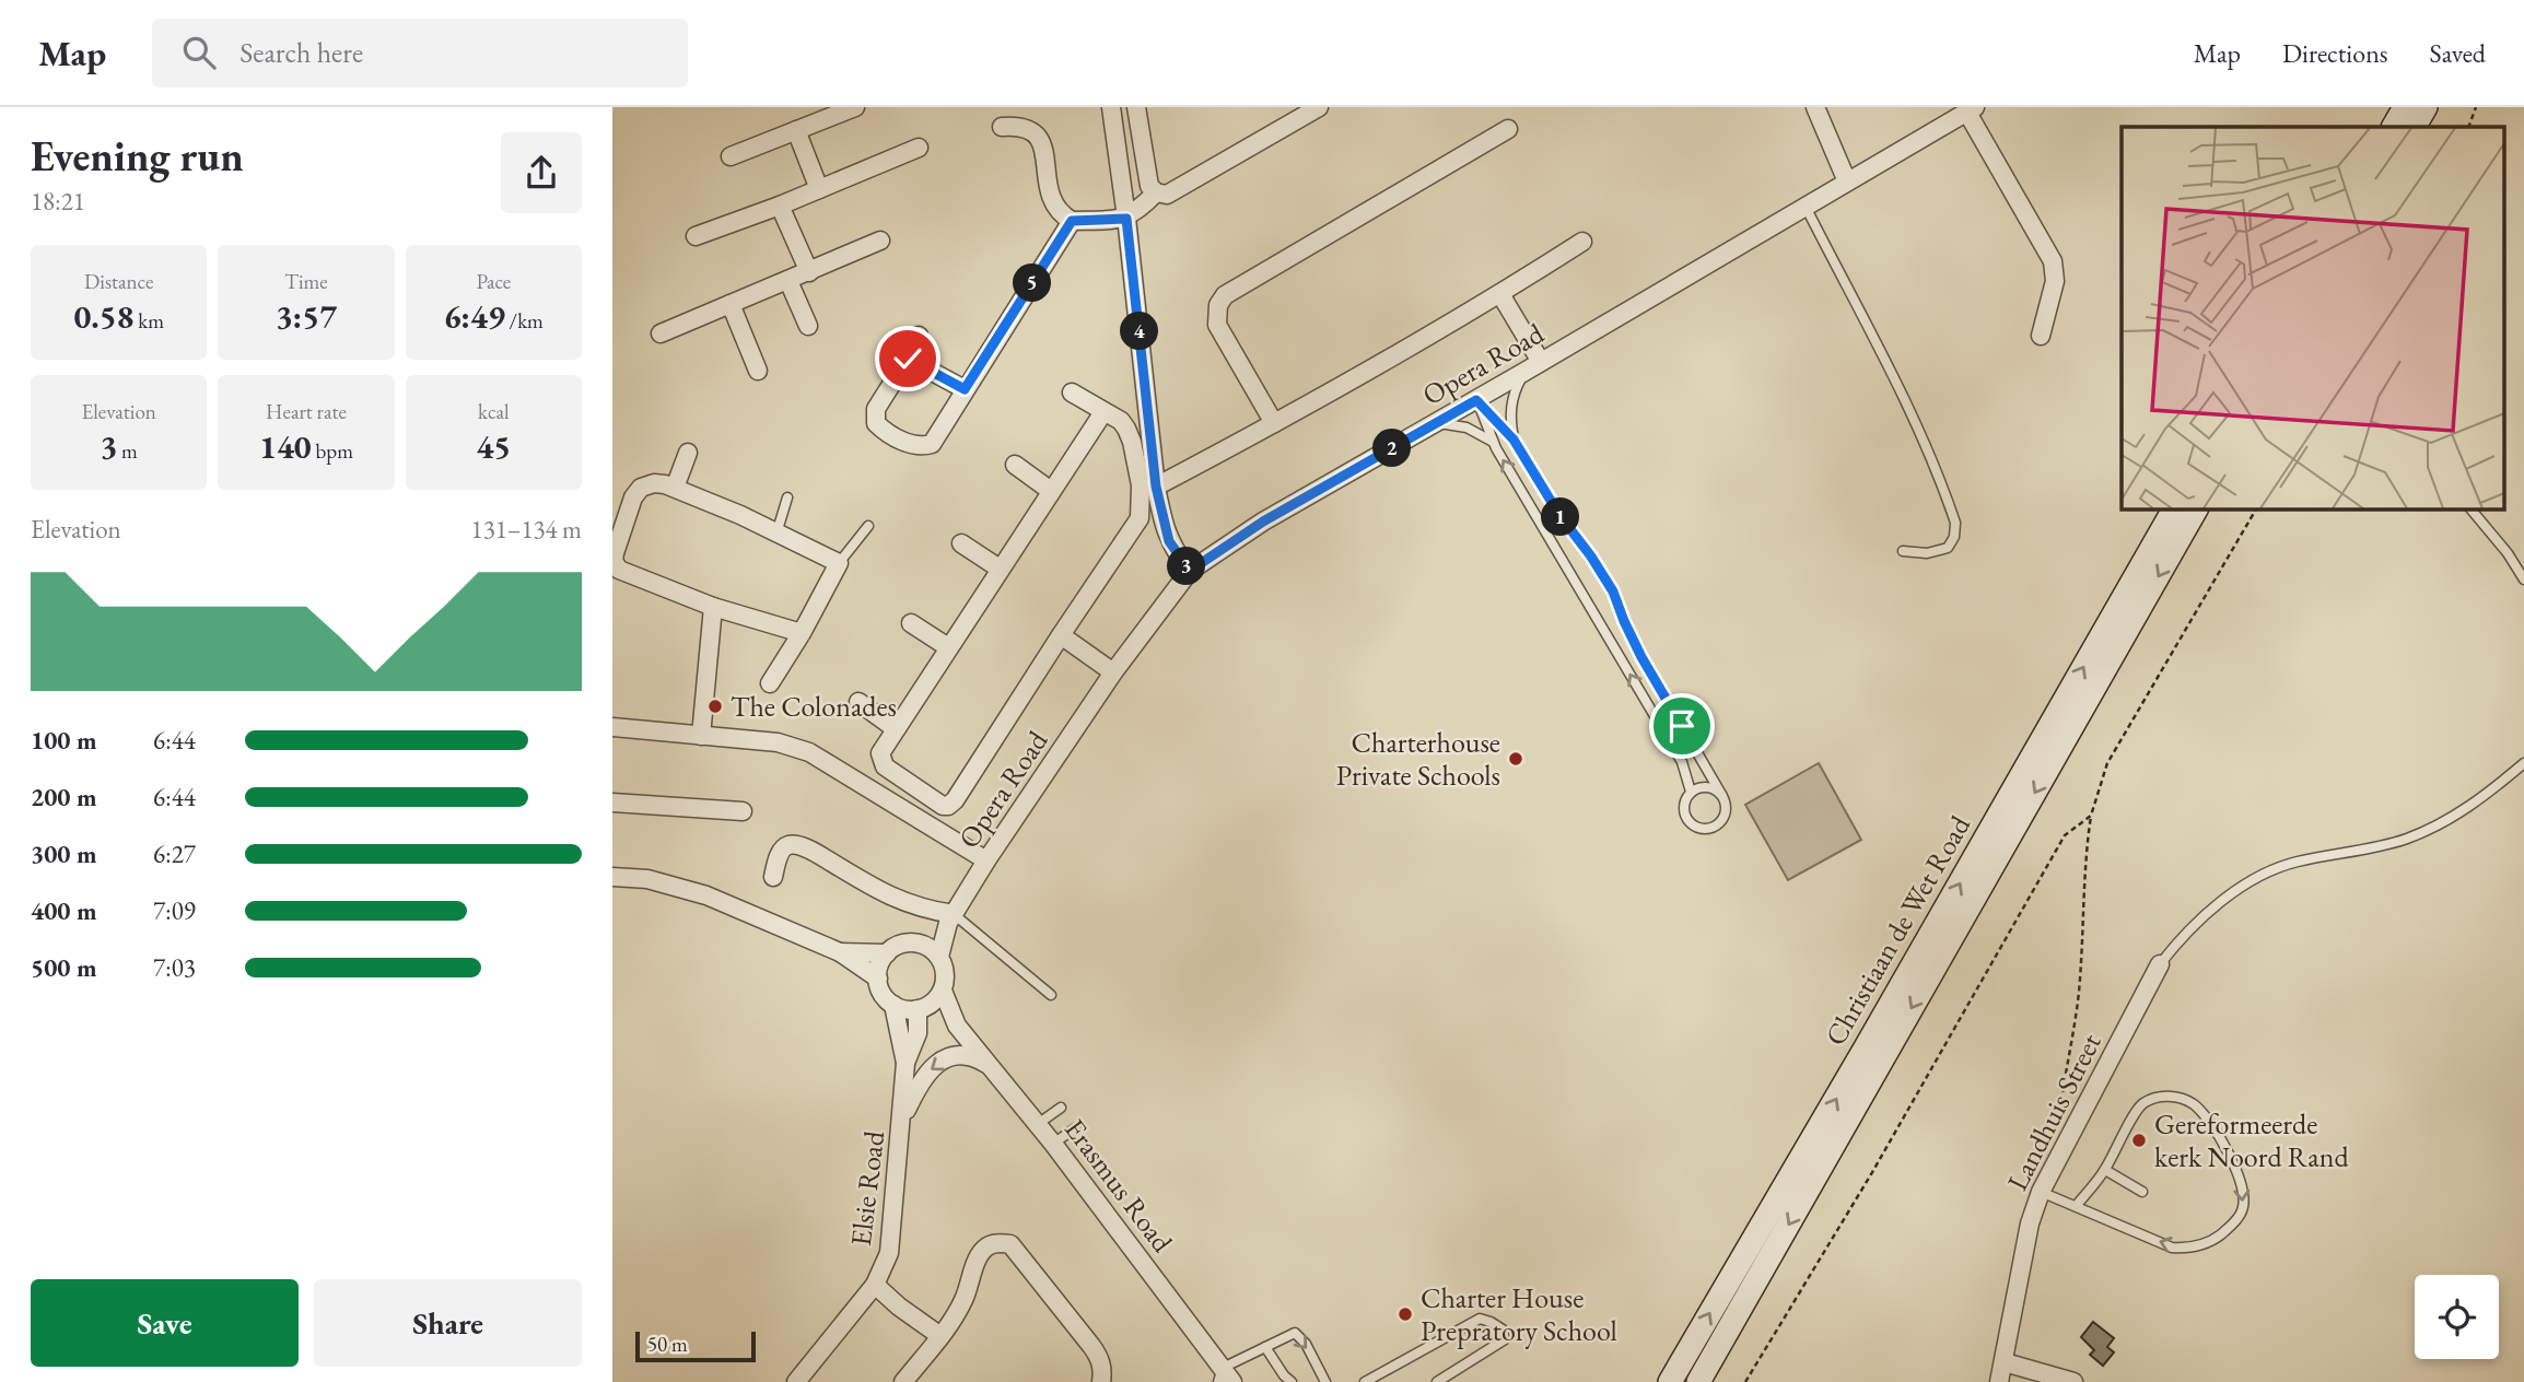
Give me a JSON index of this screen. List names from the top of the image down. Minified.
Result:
{"streets":{"main road":["Christiaan de Wet Road"],"street":["Opera Road","Landhuis Street","Erasmus Road","Elsie Road"]},"crossings":[["Opera Road","Erasmus Road"],["Opera Road","Elsie Road"],["Erasmus Road","Elsie Road"]],"places":["The Colonades","Charterhouse Private Schools","Gereformeerde kerk Noord Rand","Charter House Prepratory School"],"scale_bar":"50 m","page":{"header":"Map","search":"Search here","nav":["Map","Directions","Saved"],"heading":["Evening run","18:21"],"stats":[["Distance","0.58 km"],["Time","3:57"],["Pace","6:49 /km"],["Elevation","3 m"],["Heart rate","140 bpm"],["kcal","45"]],"pins":["5","4","2","1","3"],"chart":["Elevation","131–134 m"],"list":[{"name":"100 m","note":"6:44"},{"name":"200 m","note":"6:44"},{"name":"300 m","note":"6:27"},{"name":"400 m","note":"7:09"},{"name":"500 m","note":"7:03"}],"buttons":["Save","Share"],"scale":"50 m"}}
